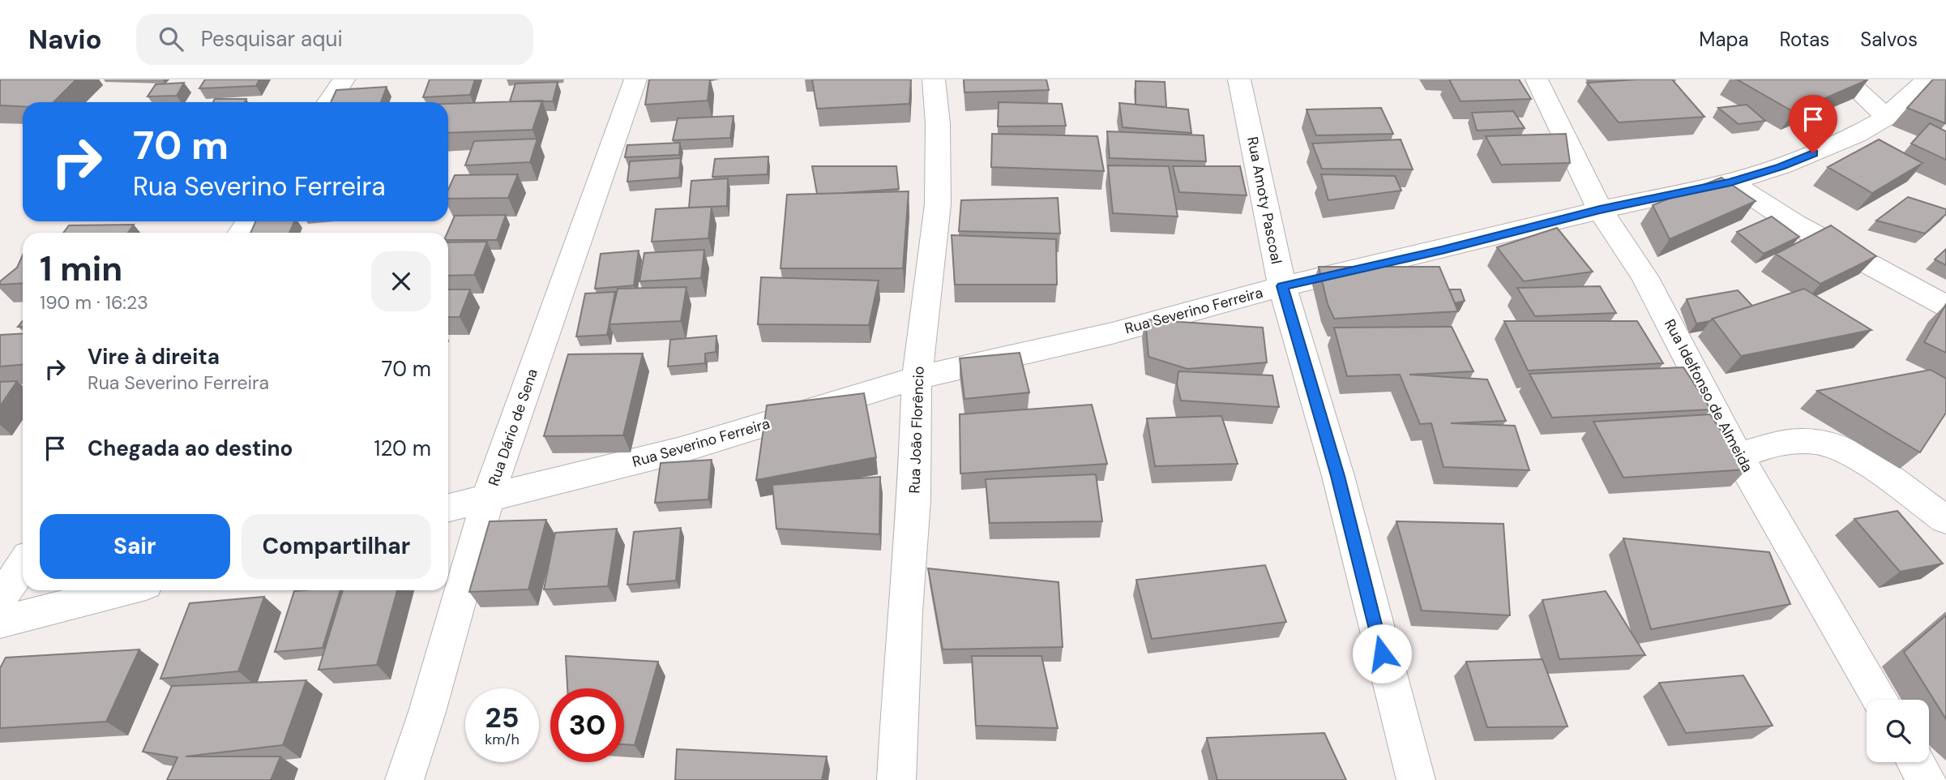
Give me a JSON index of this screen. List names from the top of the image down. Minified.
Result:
{"streets":{"street":["Rua Amoty Pascoal","Rua Severino Ferreira","Rua Idelfonso de Almeida","Rua Dário de Sena","Rua João Florêncio"]},"crossings":[["Rua Amoty Pascoal","Rua Severino Ferreira"],["Rua Severino Ferreira","Rua Idelfonso de Almeida"],["Rua Severino Ferreira","Rua Dário de Sena"],["Rua Severino Ferreira","Rua João Florêncio"]],"page":{"header":"Navio","search":"Pesquisar aqui","nav":["Mapa","Rotas","Salvos"],"turn":["70 m","Rua Severino Ferreira"],"heading":["1 min","190 m · 16:23"],"list":[{"name":"Vire à direita","note":"Rua Severino Ferreira","value":"70 m"},{"name":"Chegada ao destino","value":"120 m"}],"buttons":["Sair","Compartilhar"],"speed":"25 km/h","limit":"30"}}
